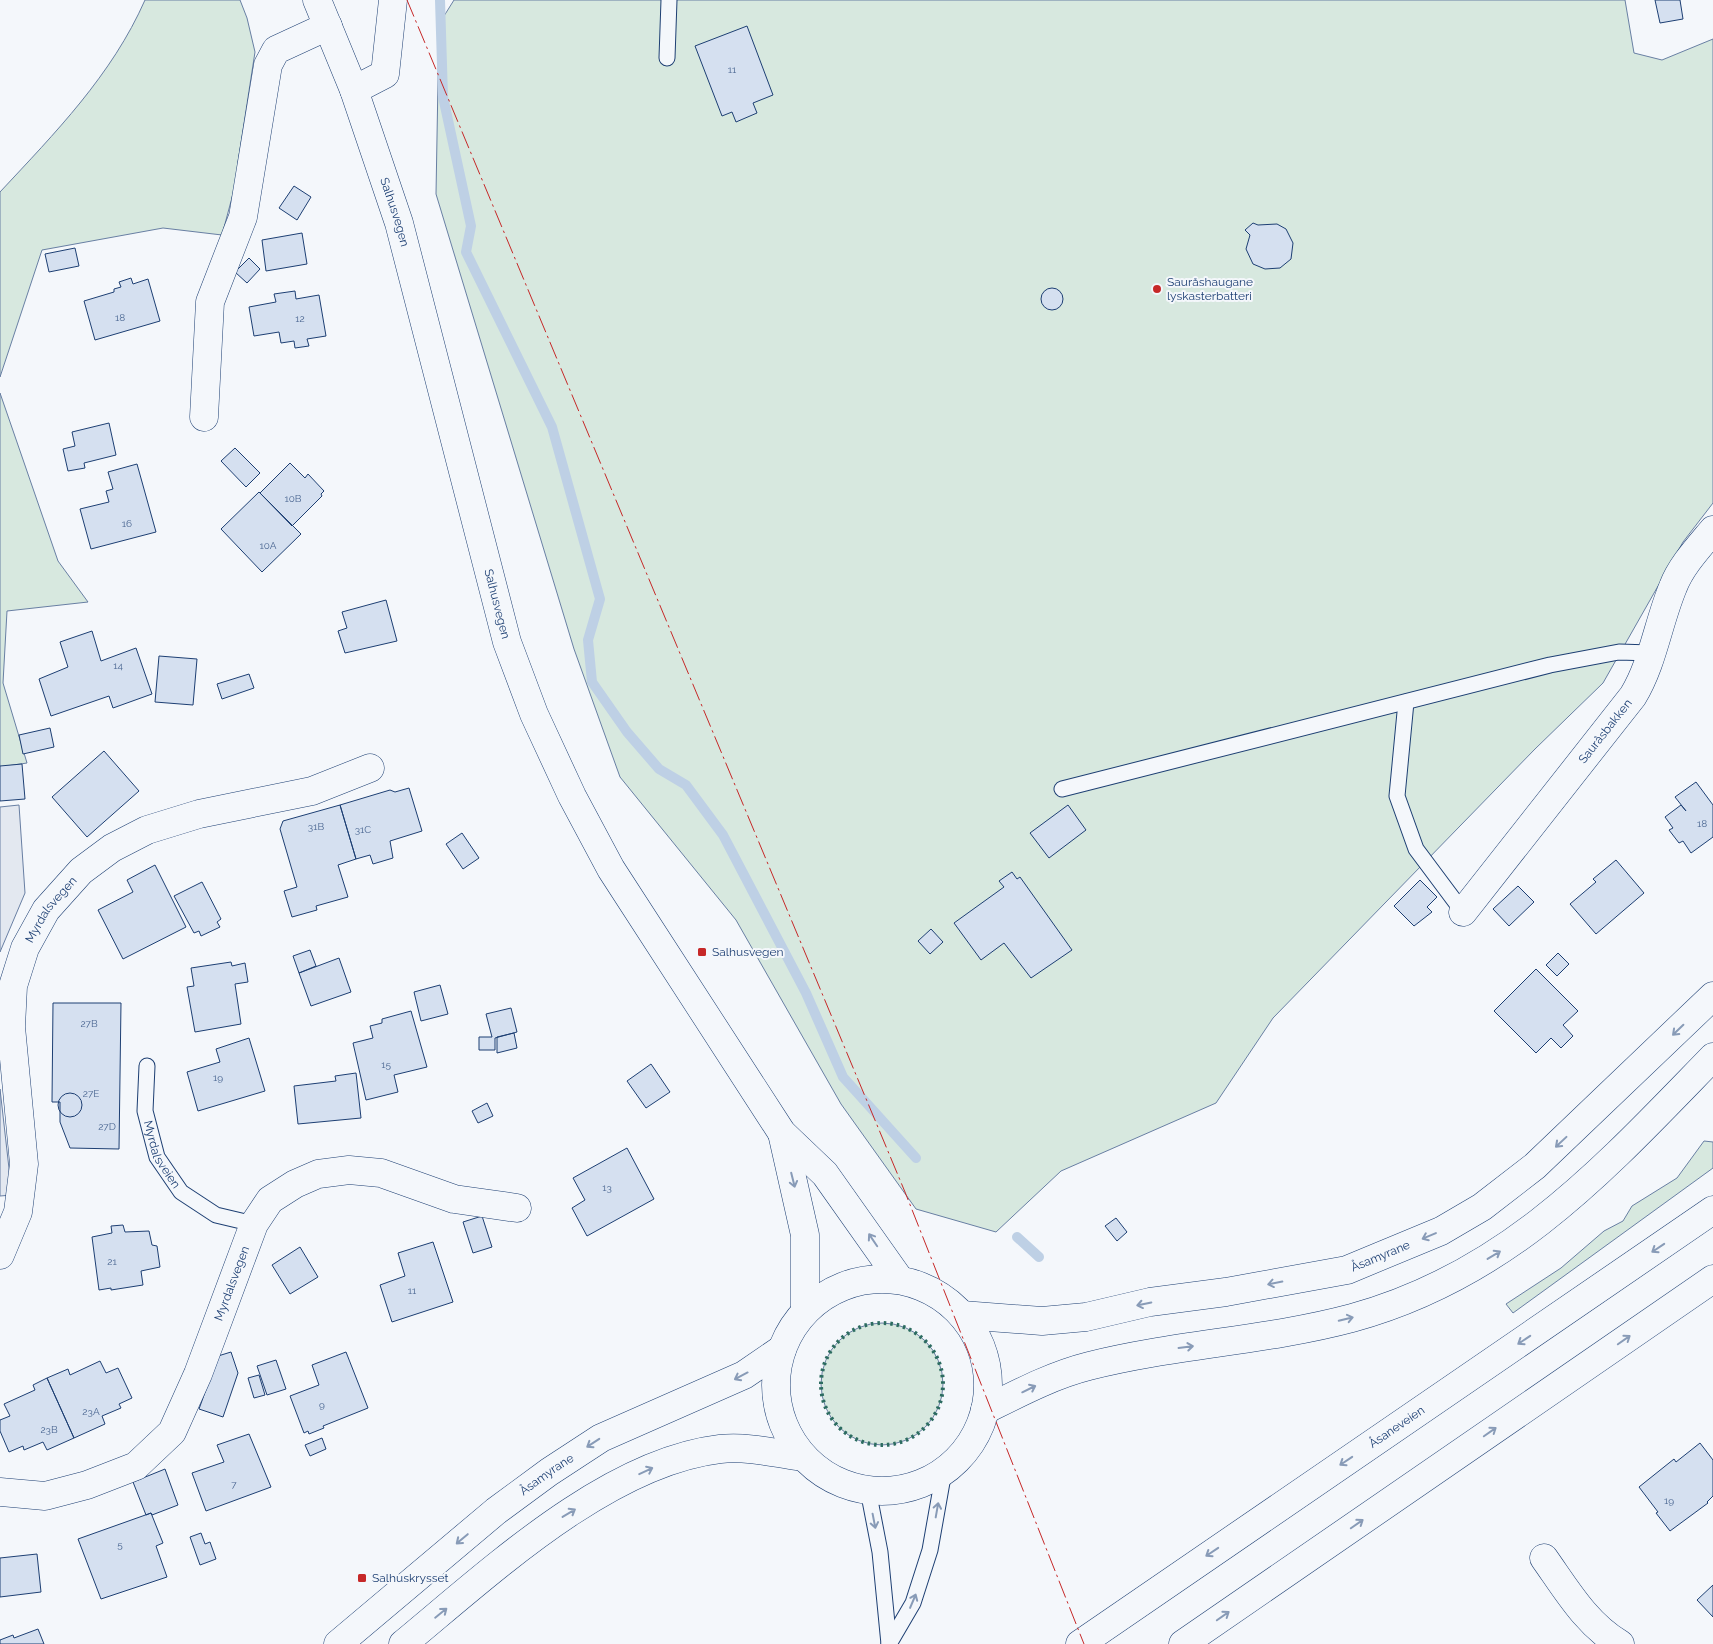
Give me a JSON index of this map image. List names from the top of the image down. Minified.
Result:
{"streets":{"main road":["Salhusvegen","Sauråsbakken","Myrdalsvegen","Åsamyrane","Åsaneveien"],"lane":["Myrdalsveien"]},"crossings":[["Myrdalsvegen","Myrdalsveien"]],"places":{"other":["Sauråshaugane lyskasterbatteri"],"transit":["Salhusvegen","Salhuskrysset"]},"house_numbers":["11","18","12","10B","16","10A","14","18","31B","31C","27B","15","19","27E","27D","13","21","11","9","23A","23B","7","19","5"]}
